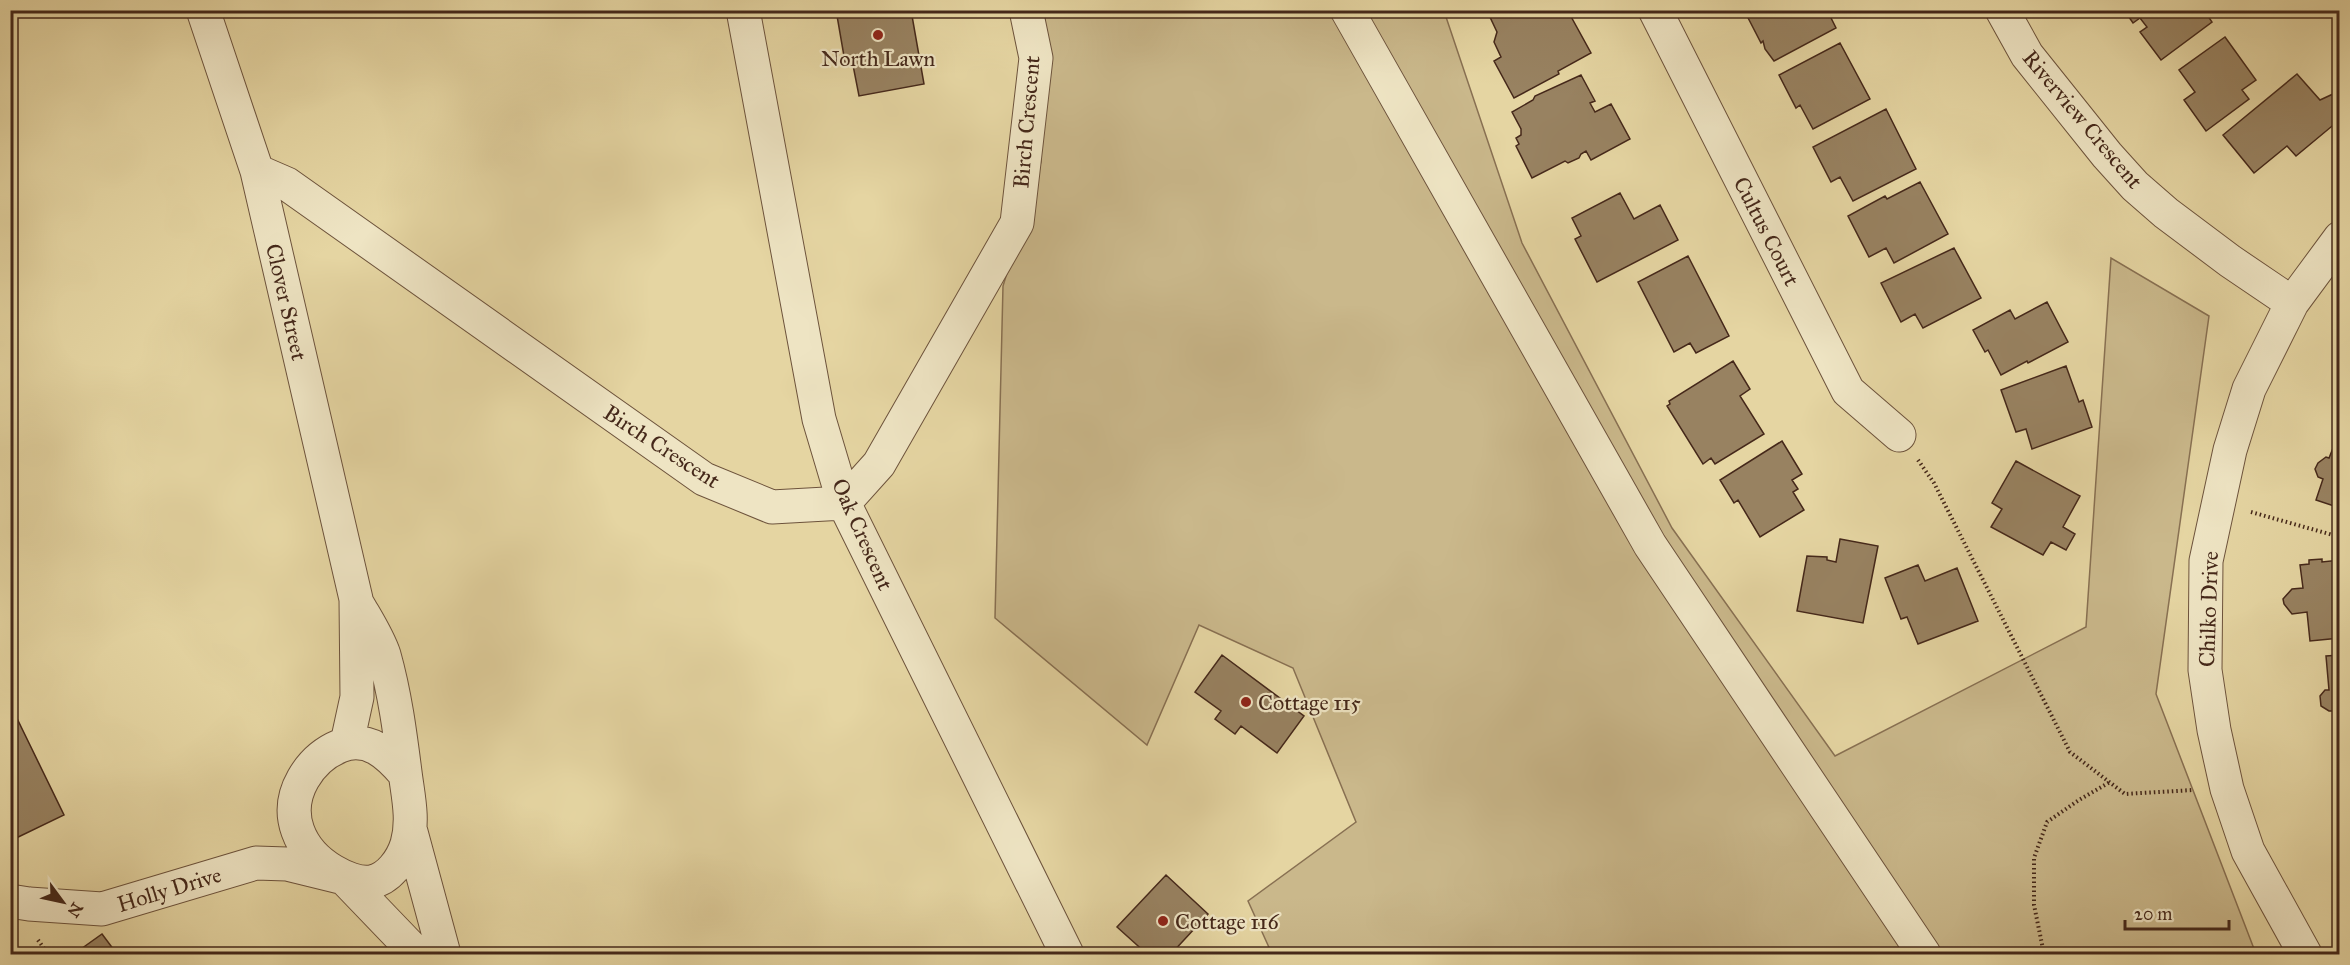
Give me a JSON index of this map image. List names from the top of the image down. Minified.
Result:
{"streets":{"street":["Riverview Crescent","Birch Crescent","Cultus Court","Clover Street","Oak Crescent","Chilko Drive","Holly Drive"]},"crossings":[["Riverview Crescent","Chilko Drive"],["Birch Crescent","Clover Street"],["Birch Crescent","Oak Crescent"],["Clover Street","Holly Drive"]],"places":["North Lawn","Cottage 115","Cottage 116"],"scale_bar":"20 m","north":"bottom right"}
